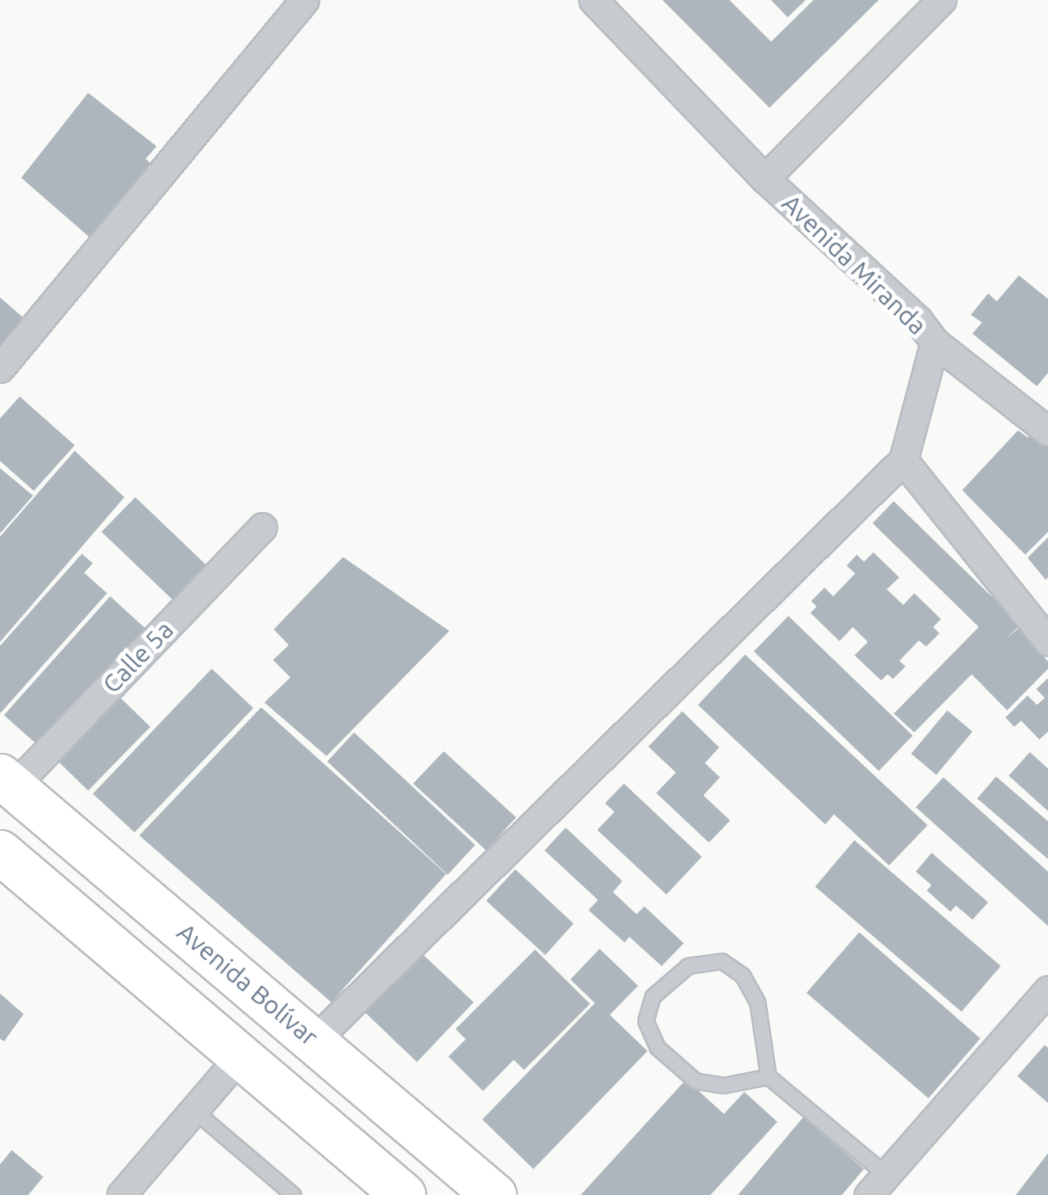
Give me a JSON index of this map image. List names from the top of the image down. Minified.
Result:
{"streets":{"main road":["Avenida Bolívar"],"street":["Avenida Miranda","Calle 5a"]},"crossings":[["Calle 5a","Avenida Bolívar"]]}
